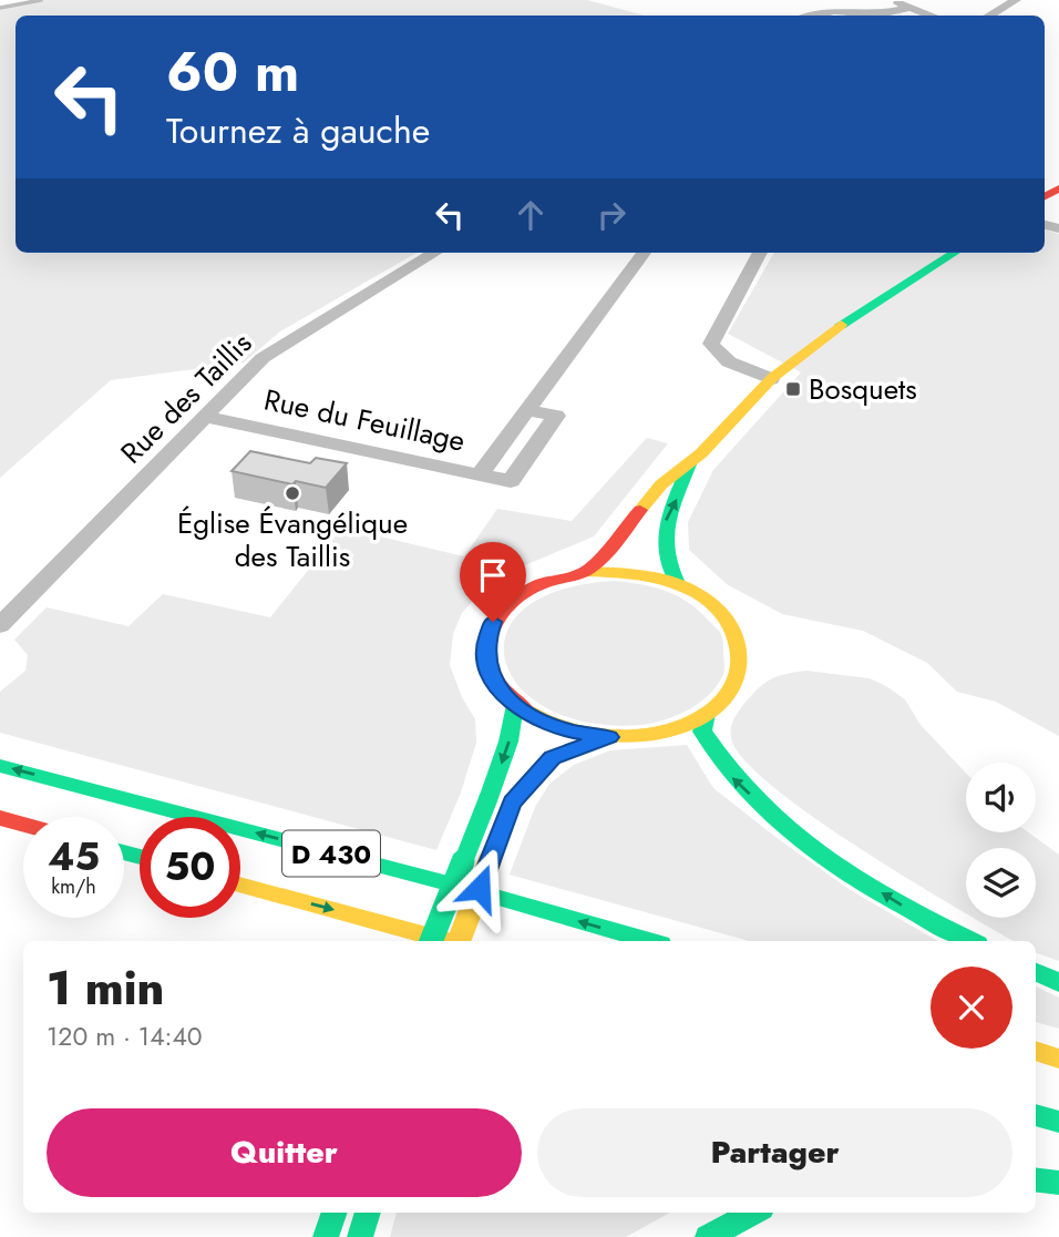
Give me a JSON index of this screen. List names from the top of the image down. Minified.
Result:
{"streets":{"main road":["D 430"],"street":["Rue des Taillis","Rue du Feuillage"]},"crossings":[["Rue des Taillis","Rue du Feuillage"]],"places":{"transit":["Bosquets"],"other":["Église Évangélique des Taillis"]},"page":{"turn":["60 m","Tournez à gauche"],"speed":"45 km/h","limit":"50","heading":["1 min","120 m · 14:40"],"buttons":["Quitter","Partager"]}}
